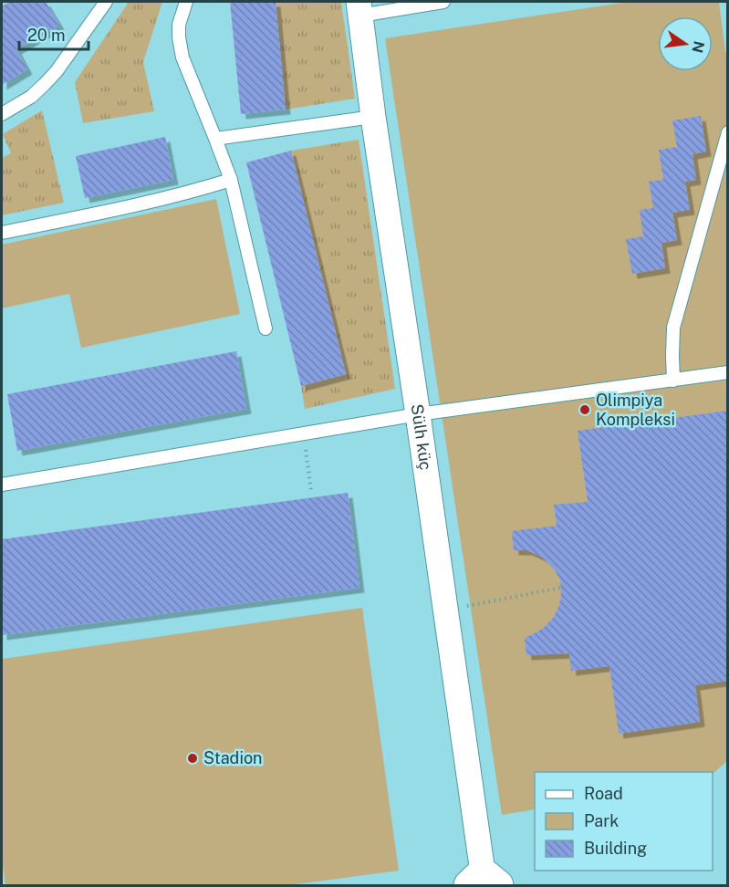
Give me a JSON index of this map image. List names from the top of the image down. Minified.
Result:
{"streets":{"street":["Sülh küç"]},"places":["Olimpiya Kompleksi","Stadion"],"legend":["Road","Park","Building"],"scale_bar":"20 m","north":"right"}
